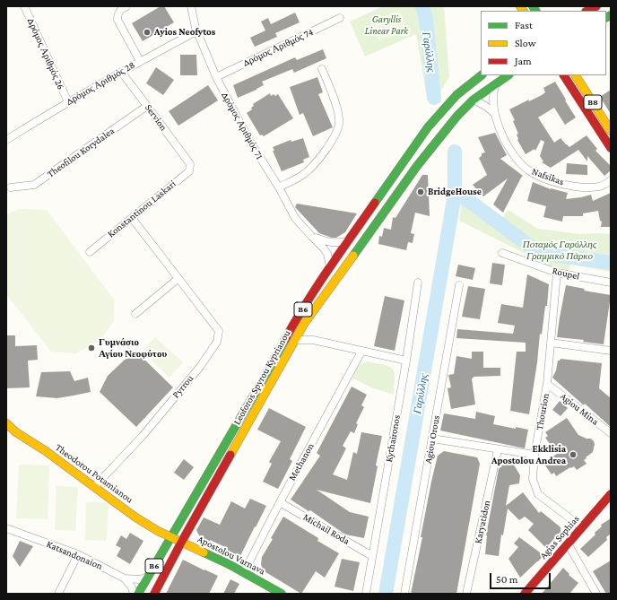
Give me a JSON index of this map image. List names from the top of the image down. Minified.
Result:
{"streets":{"main road":["B8","B6","Leoforos Spyrou Kyprianou","Theodorou Potamianou","Agias Sophias","Apostolou Varnava"],"street":["Δρόμος Αριθμός 74","Δρόμος Αριθμός 26","Δρόμος Αριθμός 28","Servion","Δρόμος Αριθμός 71","Theofilou Korydalea","Nafsikas","Konstantinou Laskari","Roupel","Pyrrou","Agiou Mina","Thourion","Kythaironos","Agiou Orous","Methanon","Karyatidon","Michail Roda","Katsandonaion"]},"crossings":[["Δρόμος Αριθμός 74","Δρόμος Αριθμός 71"],["Δρόμος Αριθμός 26","Δρόμος Αριθμός 28"],["Δρόμος Αριθμός 28","Servion"],["Δρόμος Αριθμός 28","Δρόμος Αριθμός 71"],["Servion","Theofilou Korydalea"],["Servion","Konstantinou Laskari"],["Δρόμος Αριθμός 71","Leoforos Spyrou Kyprianou"],["Nafsikas","Leoforos Spyrou Kyprianou"],["Konstantinou Laskari","Pyrrou"],["Roupel","Thourion"],["Leoforos Spyrou Kyprianou","Theodorou Potamianou"],["Leoforos Spyrou Kyprianou","Apostolou Varnava"],["Pyrrou","Theodorou Potamianou"],["Agiou Mina","Thourion"],["Thourion","Agias Sophias"],["Kythaironos","Michail Roda"],["Methanon","Michail Roda"],["Methanon","Apostolou Varnava"],["Theodorou Potamianou","Apostolou Varnava"]],"water":["Γαρύλλης"],"parks":["Garyllis Linear Park","Ποταμός Γαρύλλης Γραμμικό Πάρκο"],"places":["Ayios Neofytos","BridgeHouse","Γυμνάσιο Αγίου Νεοφύτου","Ekklisia Apostolou Andrea"],"legend":["Fast","Slow","Jam"],"scale_bar":"50 m"}
